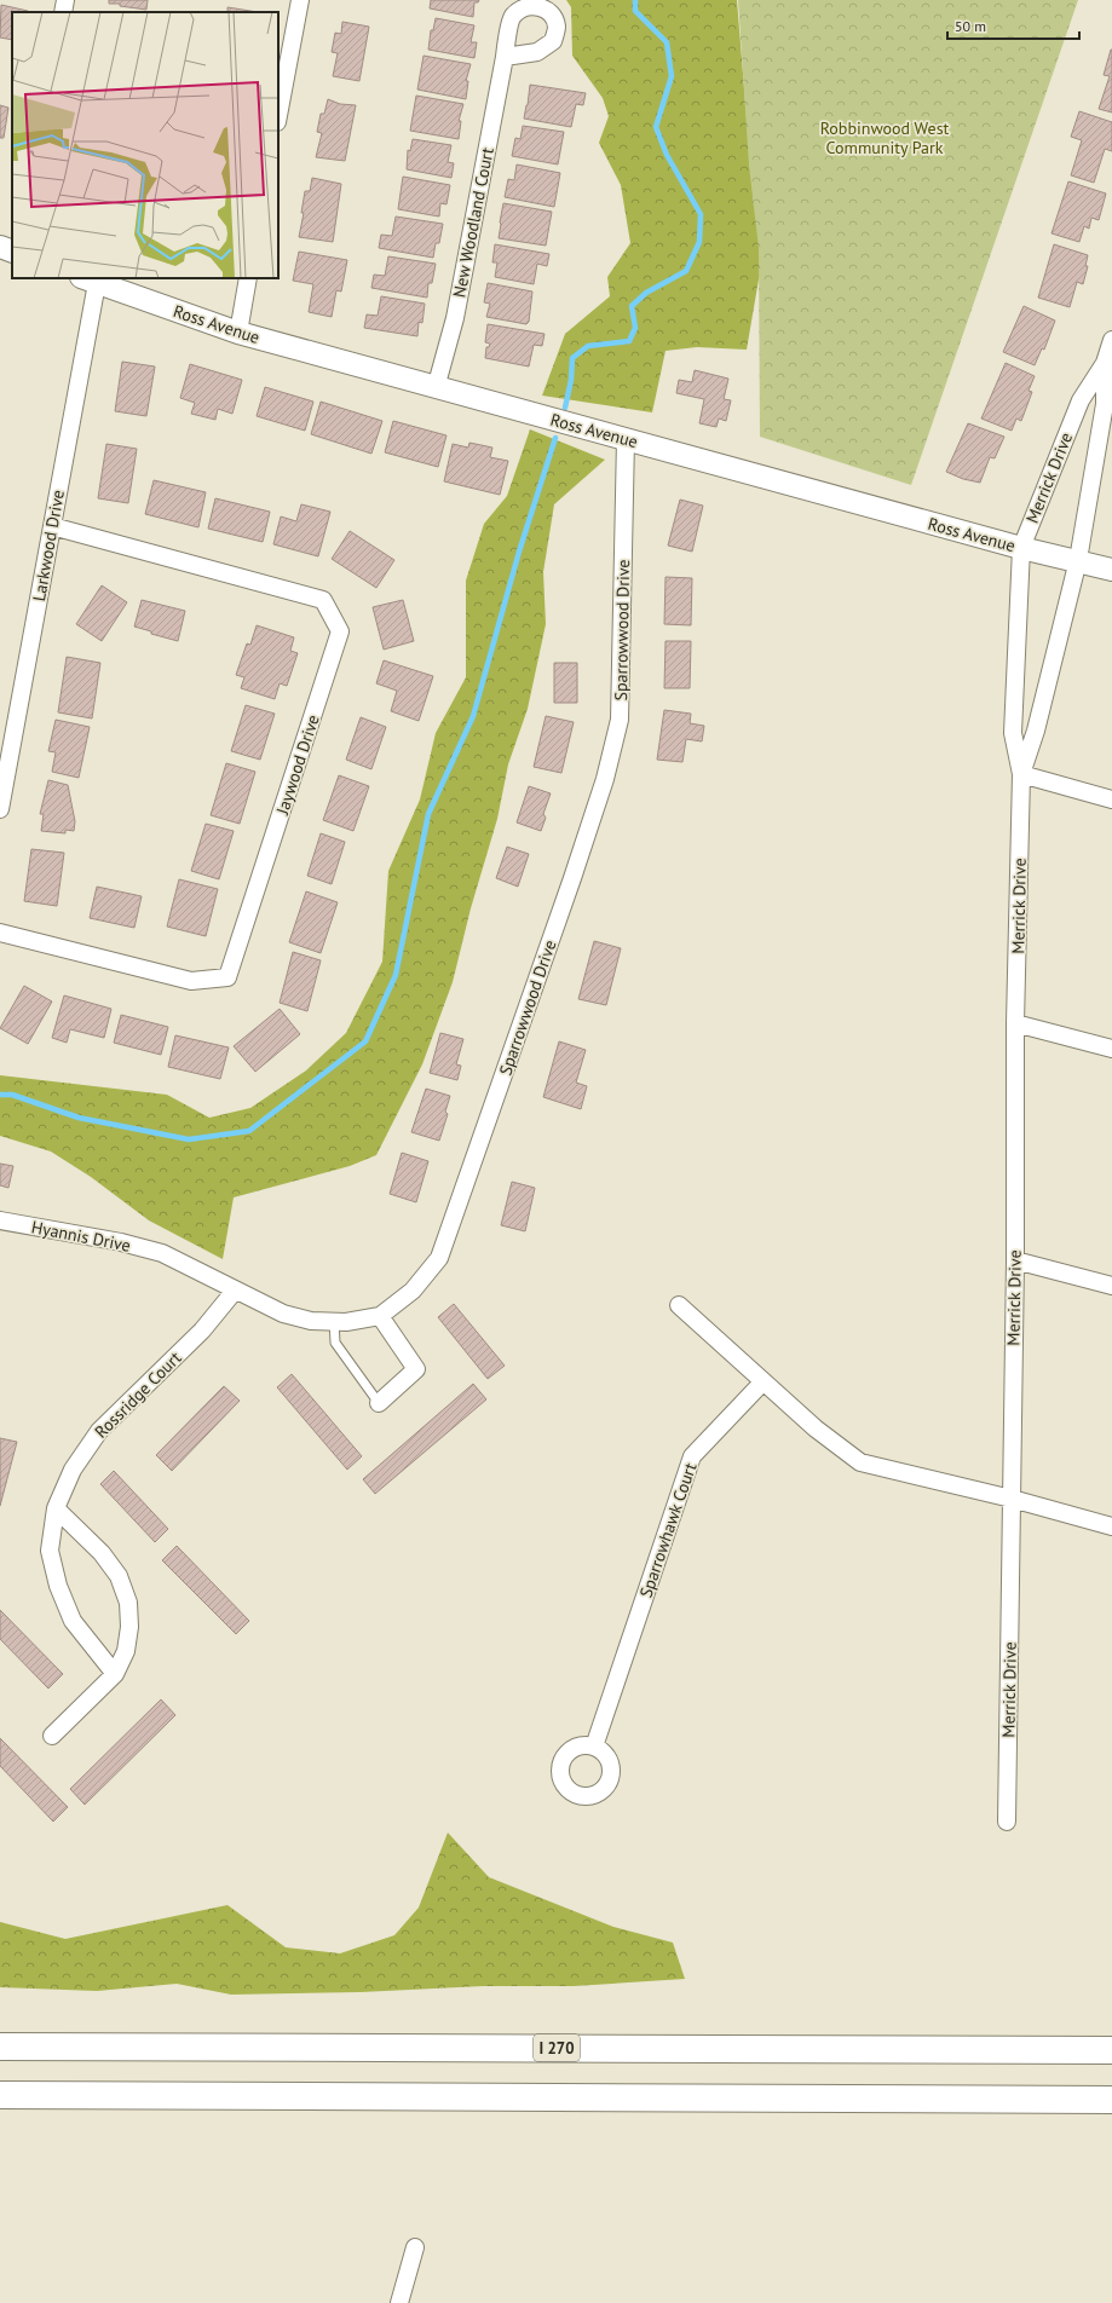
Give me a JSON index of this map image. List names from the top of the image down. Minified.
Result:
{"streets":{"highway":["I 270"],"street":["New Woodland Court","Ross Avenue","Merrick Drive","Larkwood Drive","Sparrowwood Drive","Jaywood Drive","Hyannis Drive","Rossridge Court","Sparrowhawk Court"]},"crossings":[["New Woodland Court","Ross Avenue"],["Ross Avenue","Merrick Drive"],["Ross Avenue","Larkwood Drive"],["Ross Avenue","Sparrowwood Drive"],["Larkwood Drive","Jaywood Drive"],["Sparrowwood Drive","Hyannis Drive"],["Sparrowwood Drive","Rossridge Court"]],"parks":["Robbinwood West Community Park"],"scale_bar":"50 m"}
